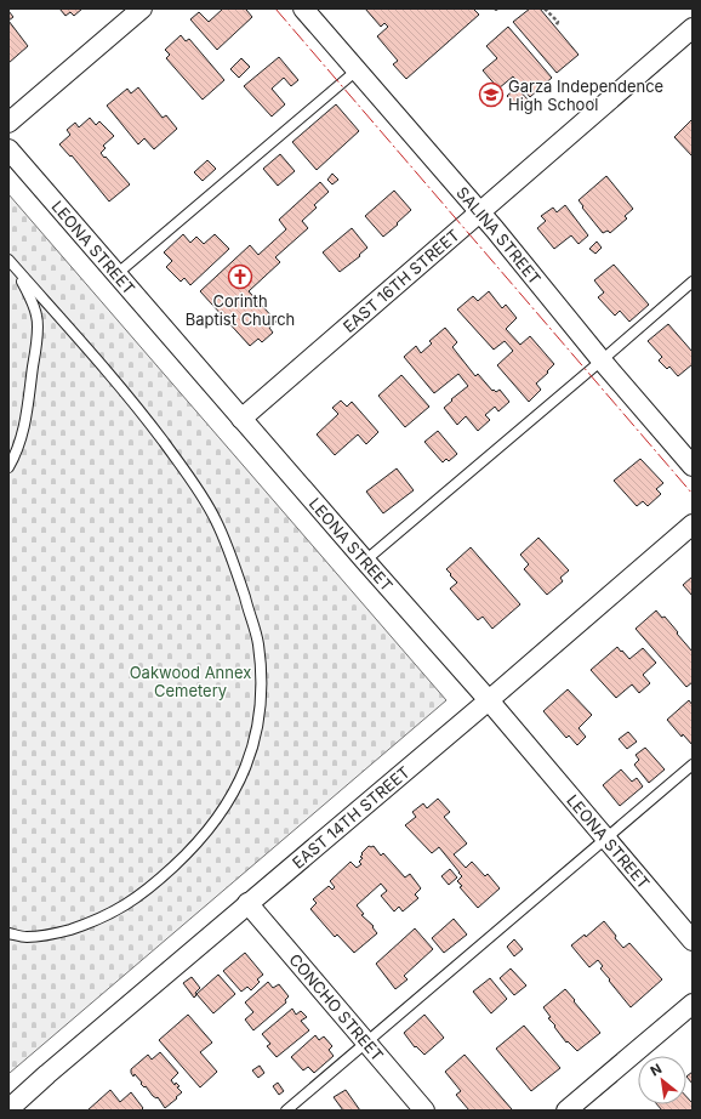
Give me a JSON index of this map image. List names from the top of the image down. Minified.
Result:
{"streets":{"street":["SALINA STREET","LEONA STREET","EAST 16TH STREET","EAST 14TH STREET","CONCHO STREET"]},"crossings":[["SALINA STREET","EAST 16TH STREET"],["LEONA STREET","EAST 16TH STREET"],["LEONA STREET","EAST 14TH STREET"],["EAST 14TH STREET","CONCHO STREET"]],"parks":["Oakwood Annex Cemetery"],"places":{"school or university":["Garza Independence High School"],"church":["Corinth Baptist Church"]},"north":"top left"}
